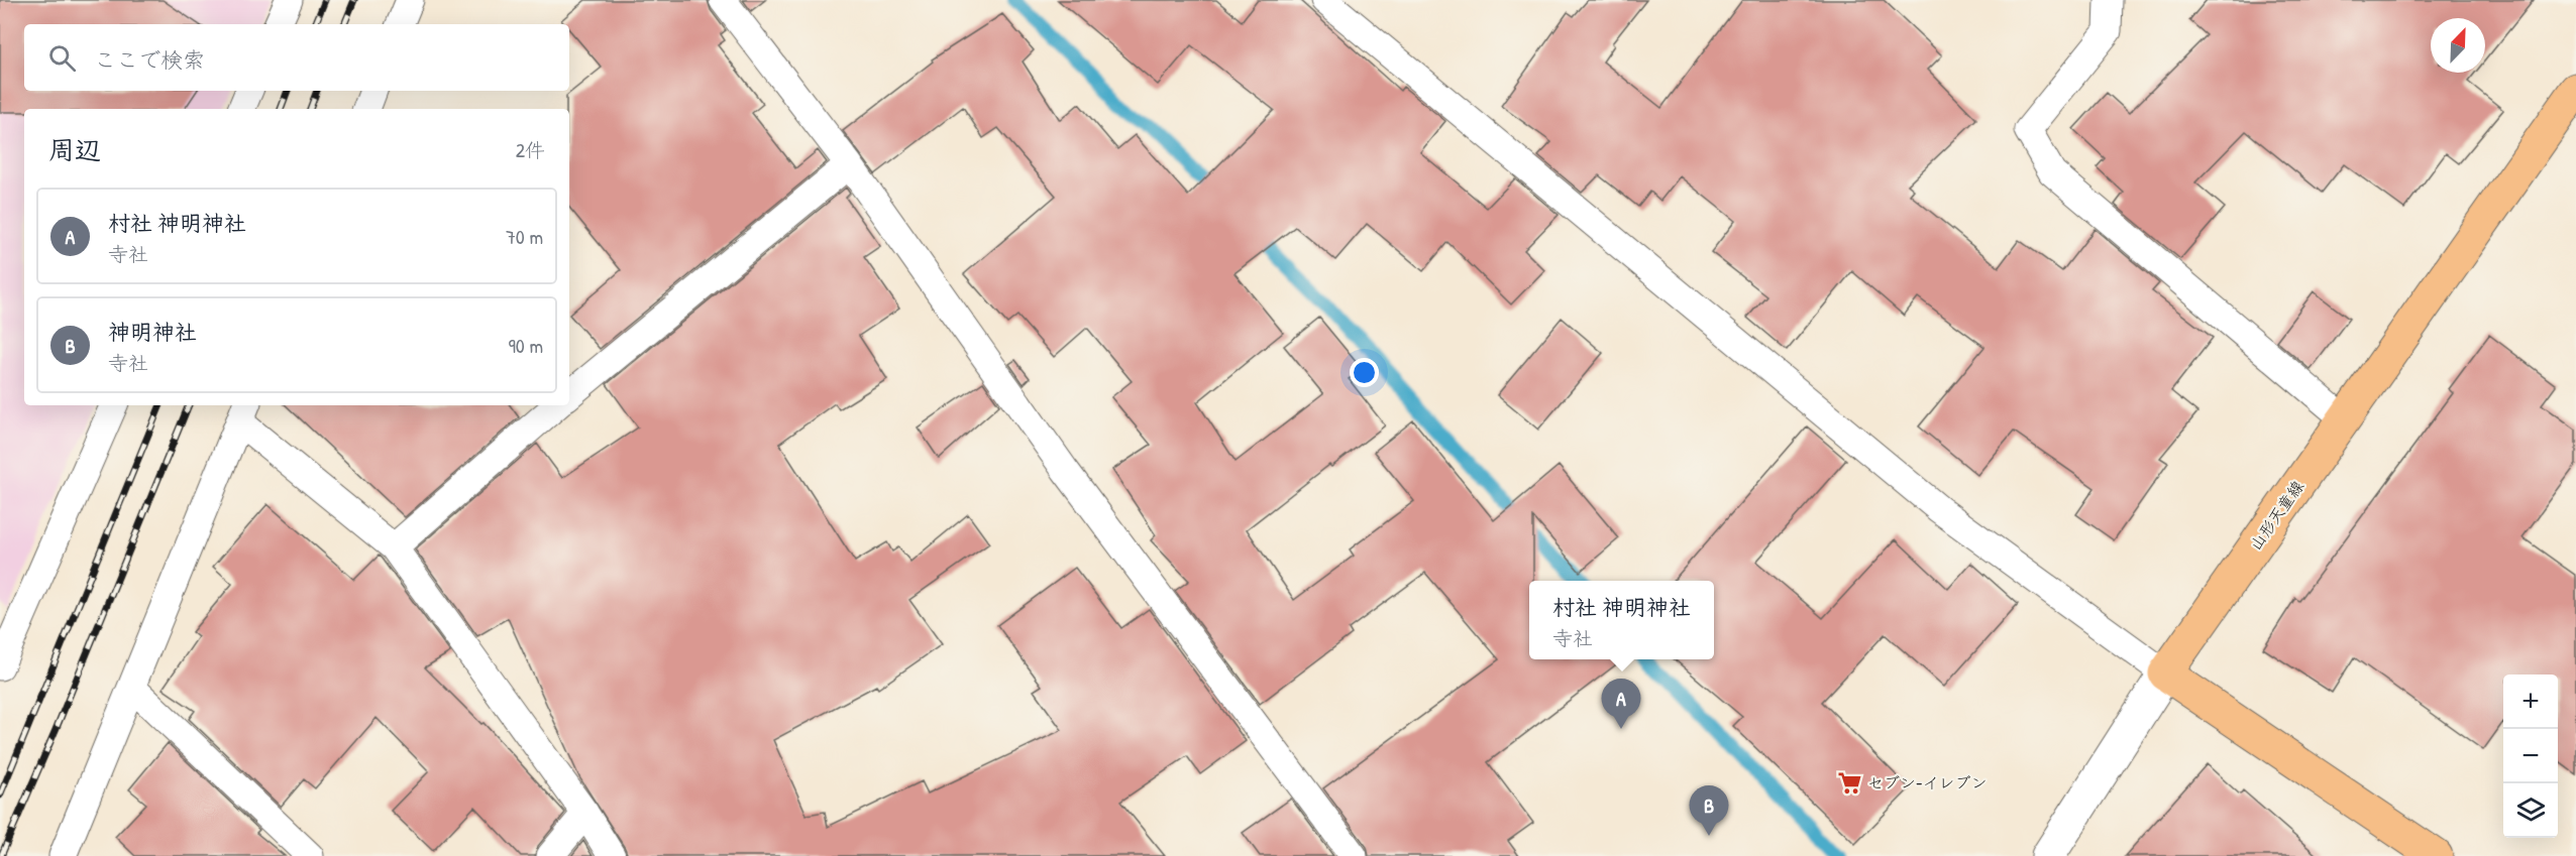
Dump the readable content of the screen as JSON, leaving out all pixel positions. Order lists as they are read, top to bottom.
{
  "streets": {
    "main road": ["山形天童線"]
  },
  "places": {
    "supermarket": ["セブン-イレブン"]
  },
  "north": "top right",
  "page": {
    "search": "ここで検索",
    "heading": ["周辺", "2件"],
    "list": [
      {
        "mark": "A",
        "name": "村社 神明神社",
        "note": "寺社",
        "value": "70 m"
      },
      {
        "mark": "B",
        "name": "神明神社",
        "note": "寺社",
        "value": "90 m"
      }
    ],
    "popup": ["村社 神明神社", "寺社"],
    "map_buttons": ["+", "−"],
    "pins": ["A", "B"]
  }
}
